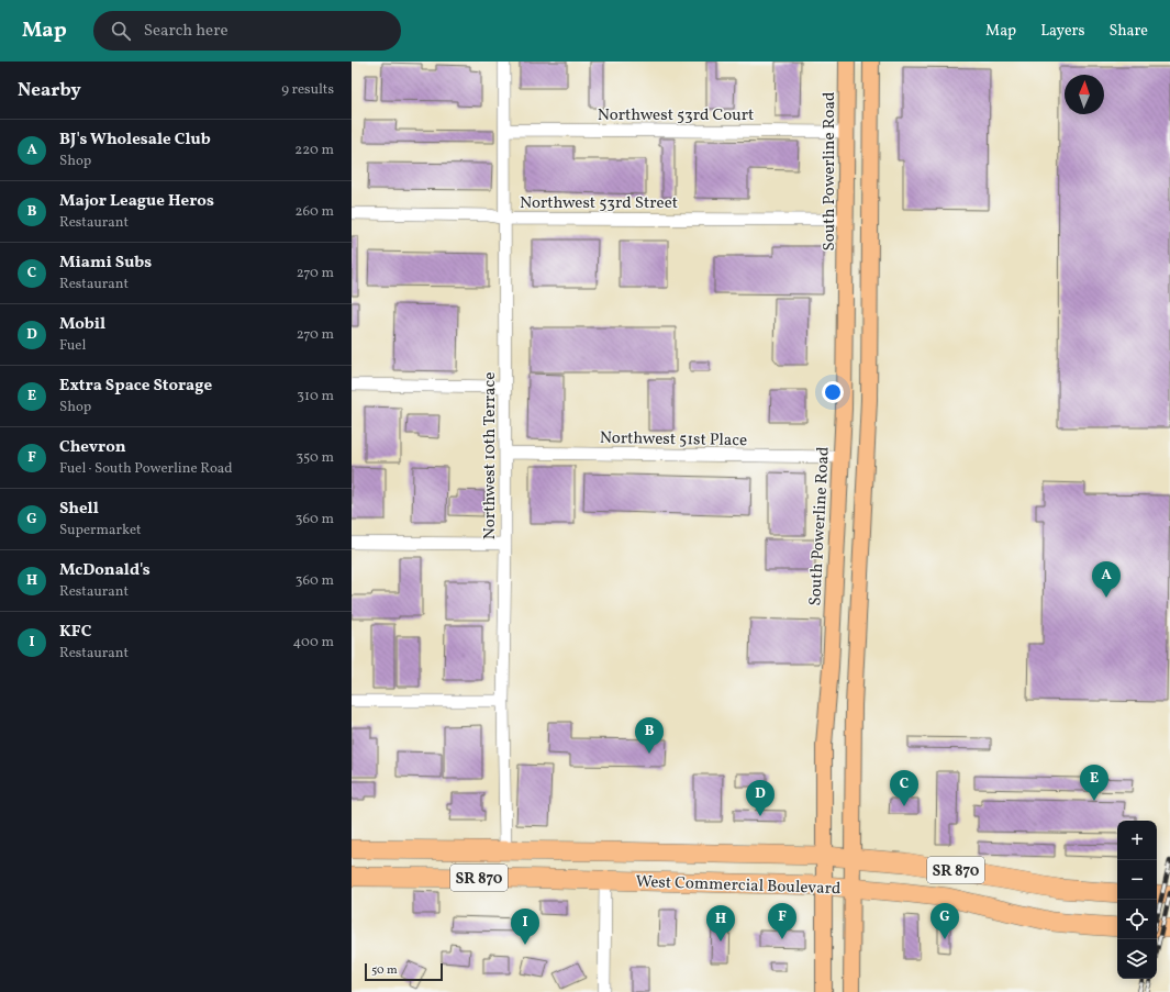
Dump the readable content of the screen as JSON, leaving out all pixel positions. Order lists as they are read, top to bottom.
{
  "streets": {
    "highway": ["SR 870", "West Commercial Boulevard"],
    "main road": ["South Powerline Road"],
    "street": [
      "Northwest 53rd Court",
      "Northwest 53rd Street",
      "Northwest 51st Place",
      "Northwest 10th Terrace"
    ]
  },
  "crossings": [
    ["Northwest 53rd Court", "South Powerline Road"],
    ["Northwest 53rd Court", "Northwest 10th Terrace"],
    ["South Powerline Road", "Northwest 53rd Street"],
    ["South Powerline Road", "Northwest 51st Place"],
    ["South Powerline Road", "West Commercial Boulevard"],
    ["Northwest 53rd Street", "Northwest 10th Terrace"],
    ["Northwest 51st Place", "Northwest 10th Terrace"],
    ["Northwest 10th Terrace", "West Commercial Boulevard"]
  ],
  "scale_bar": "50 m",
  "north": "top",
  "page": {
    "header": "Map",
    "search": "Search here",
    "nav": ["Map", "Layers", "Share"],
    "heading": ["Nearby", "9 results"],
    "list": [
      {
        "mark": "A",
        "name": "BJ's Wholesale Club",
        "note": "Shop",
        "value": "220 m"
      },
      {
        "mark": "B",
        "name": "Major League Heros",
        "note": "Restaurant",
        "value": "260 m"
      },
      {
        "mark": "C",
        "name": "Miami Subs",
        "note": "Restaurant",
        "value": "270 m"
      },
      {
        "mark": "D",
        "name": "Mobil",
        "note": "Fuel",
        "value": "270 m"
      },
      {
        "mark": "E",
        "name": "Extra Space Storage",
        "note": "Shop",
        "value": "310 m"
      },
      {
        "mark": "F",
        "name": "Chevron",
        "note": "Fuel · South Powerline Road",
        "value": "350 m"
      },
      {
        "mark": "G",
        "name": "Shell",
        "note": "Supermarket",
        "value": "360 m"
      },
      {
        "mark": "H",
        "name": "McDonald's",
        "note": "Restaurant",
        "value": "360 m"
      },
      {
        "mark": "I",
        "name": "KFC",
        "note": "Restaurant",
        "value": "400 m"
      }
    ],
    "pins": [
      "A",
      "B",
      "E",
      "C",
      "D",
      "F",
      "G",
      "H",
      "I"
    ],
    "map_buttons": ["+", "−"],
    "scale": "50 m"
  }
}
